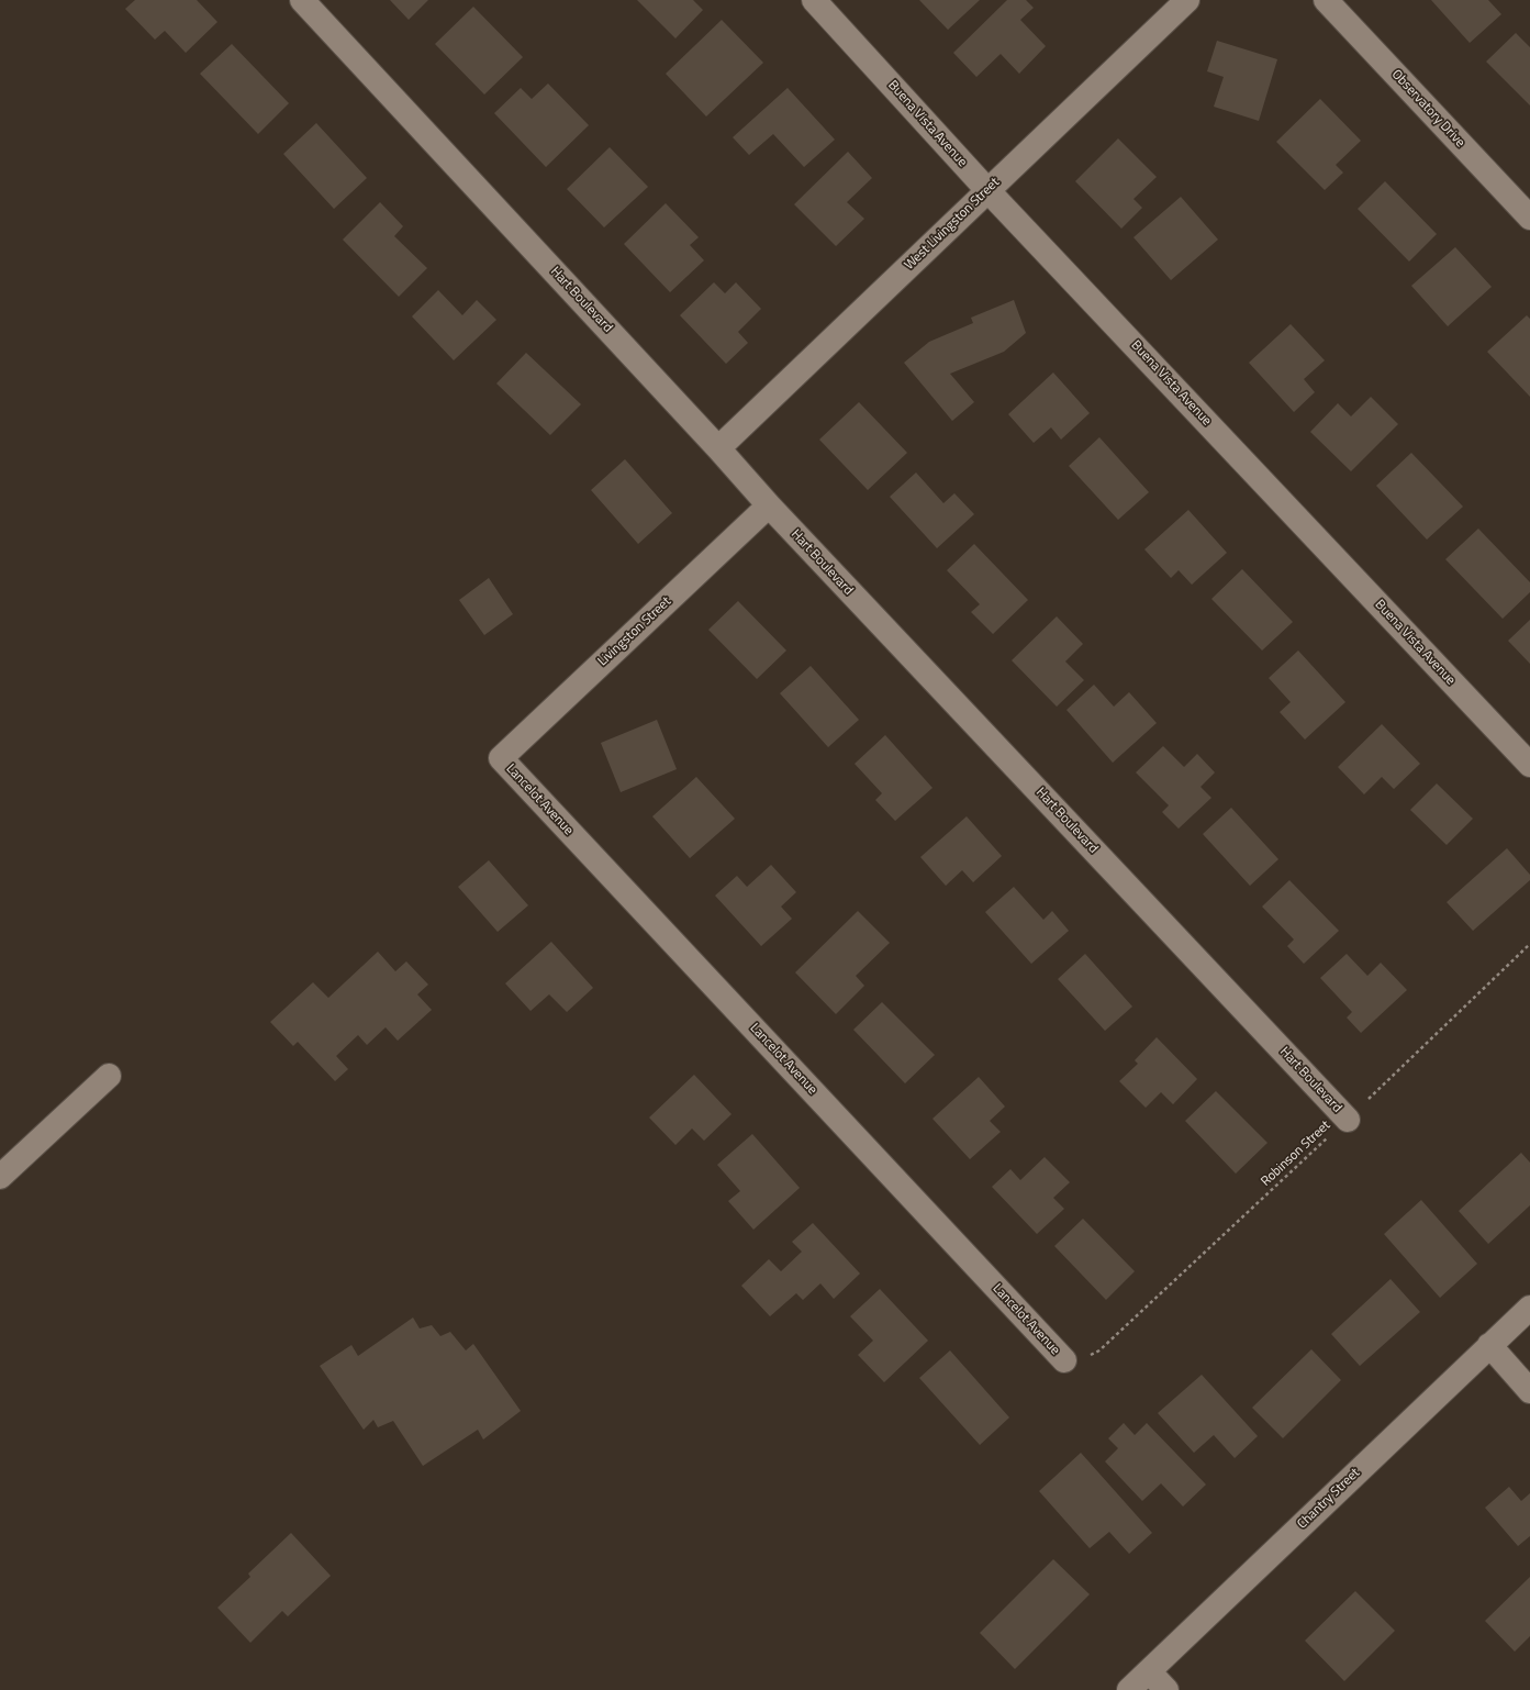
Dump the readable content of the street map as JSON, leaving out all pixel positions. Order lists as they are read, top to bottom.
{
  "streets": {
    "street": [
      "Observatory Drive",
      "Buena Vista Avenue",
      "West Livingston Street",
      "Hart Boulevard",
      "Livingston Street",
      "Lancelot Avenue",
      "Chantry Street"
    ],
    "path": ["Robinson Street"]
  },
  "crossings": [
    ["Buena Vista Avenue", "West Livingston Street"],
    ["West Livingston Street", "Hart Boulevard"],
    ["Hart Boulevard", "Livingston Street"],
    ["Hart Boulevard", "Robinson Street"],
    ["Livingston Street", "Lancelot Avenue"],
    ["Lancelot Avenue", "Robinson Street"]
  ]
}
